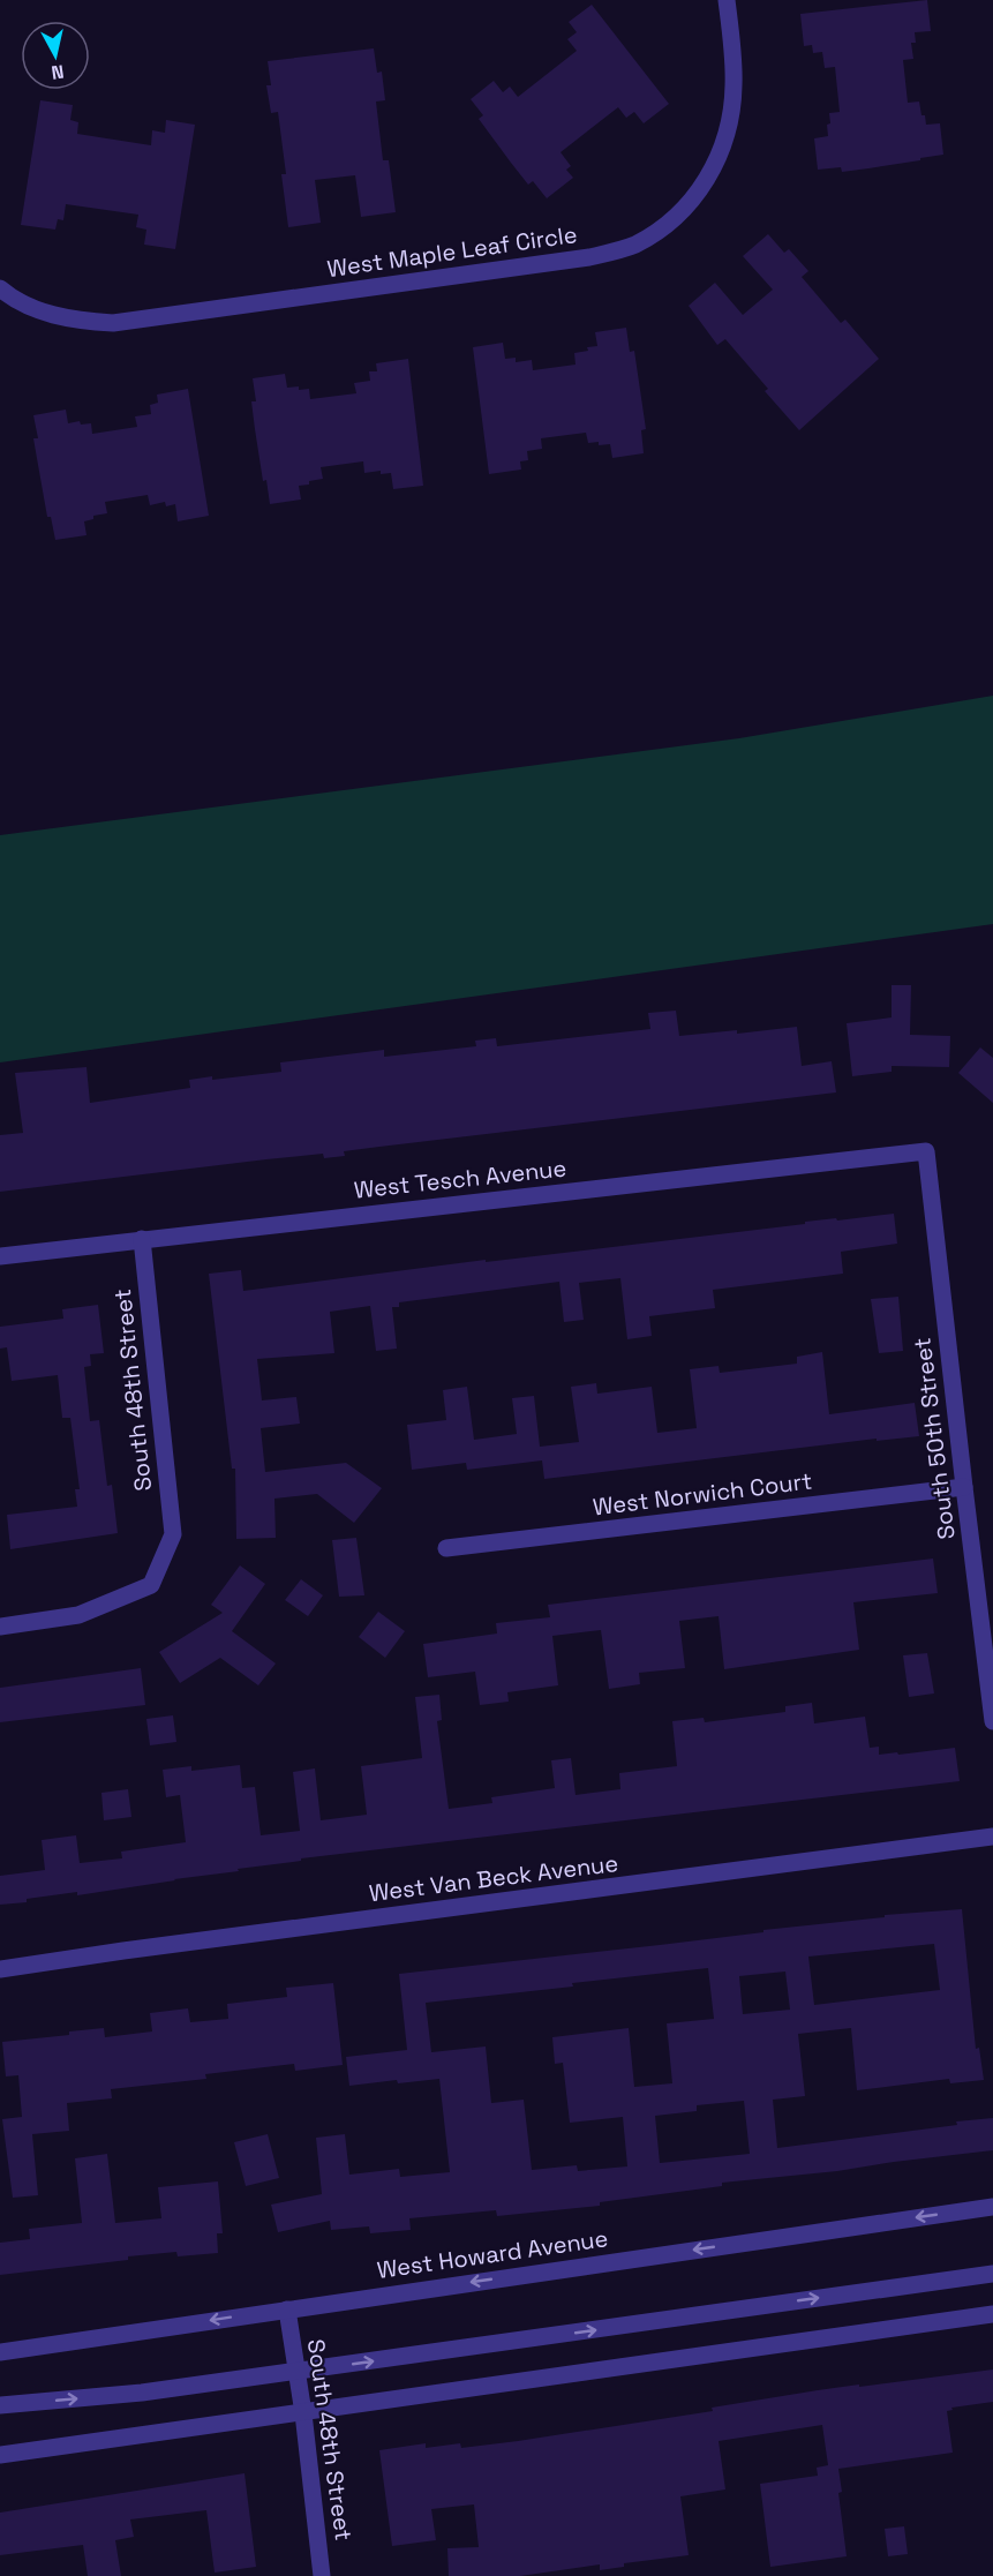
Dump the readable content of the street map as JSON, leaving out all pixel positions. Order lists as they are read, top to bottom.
{
  "streets": {
    "street": [
      "West Maple Leaf Circle",
      "West Tesch Avenue",
      "South 48th Street",
      "South 50th Street",
      "West Norwich Court",
      "West Van Beck Avenue",
      "West Howard Avenue"
    ]
  },
  "crossings": [
    ["West Tesch Avenue", "South 48th Street"],
    ["West Tesch Avenue", "South 50th Street"],
    ["South 48th Street", "West Howard Avenue"],
    ["South 50th Street", "West Norwich Court"]
  ],
  "north": "bottom"
}
